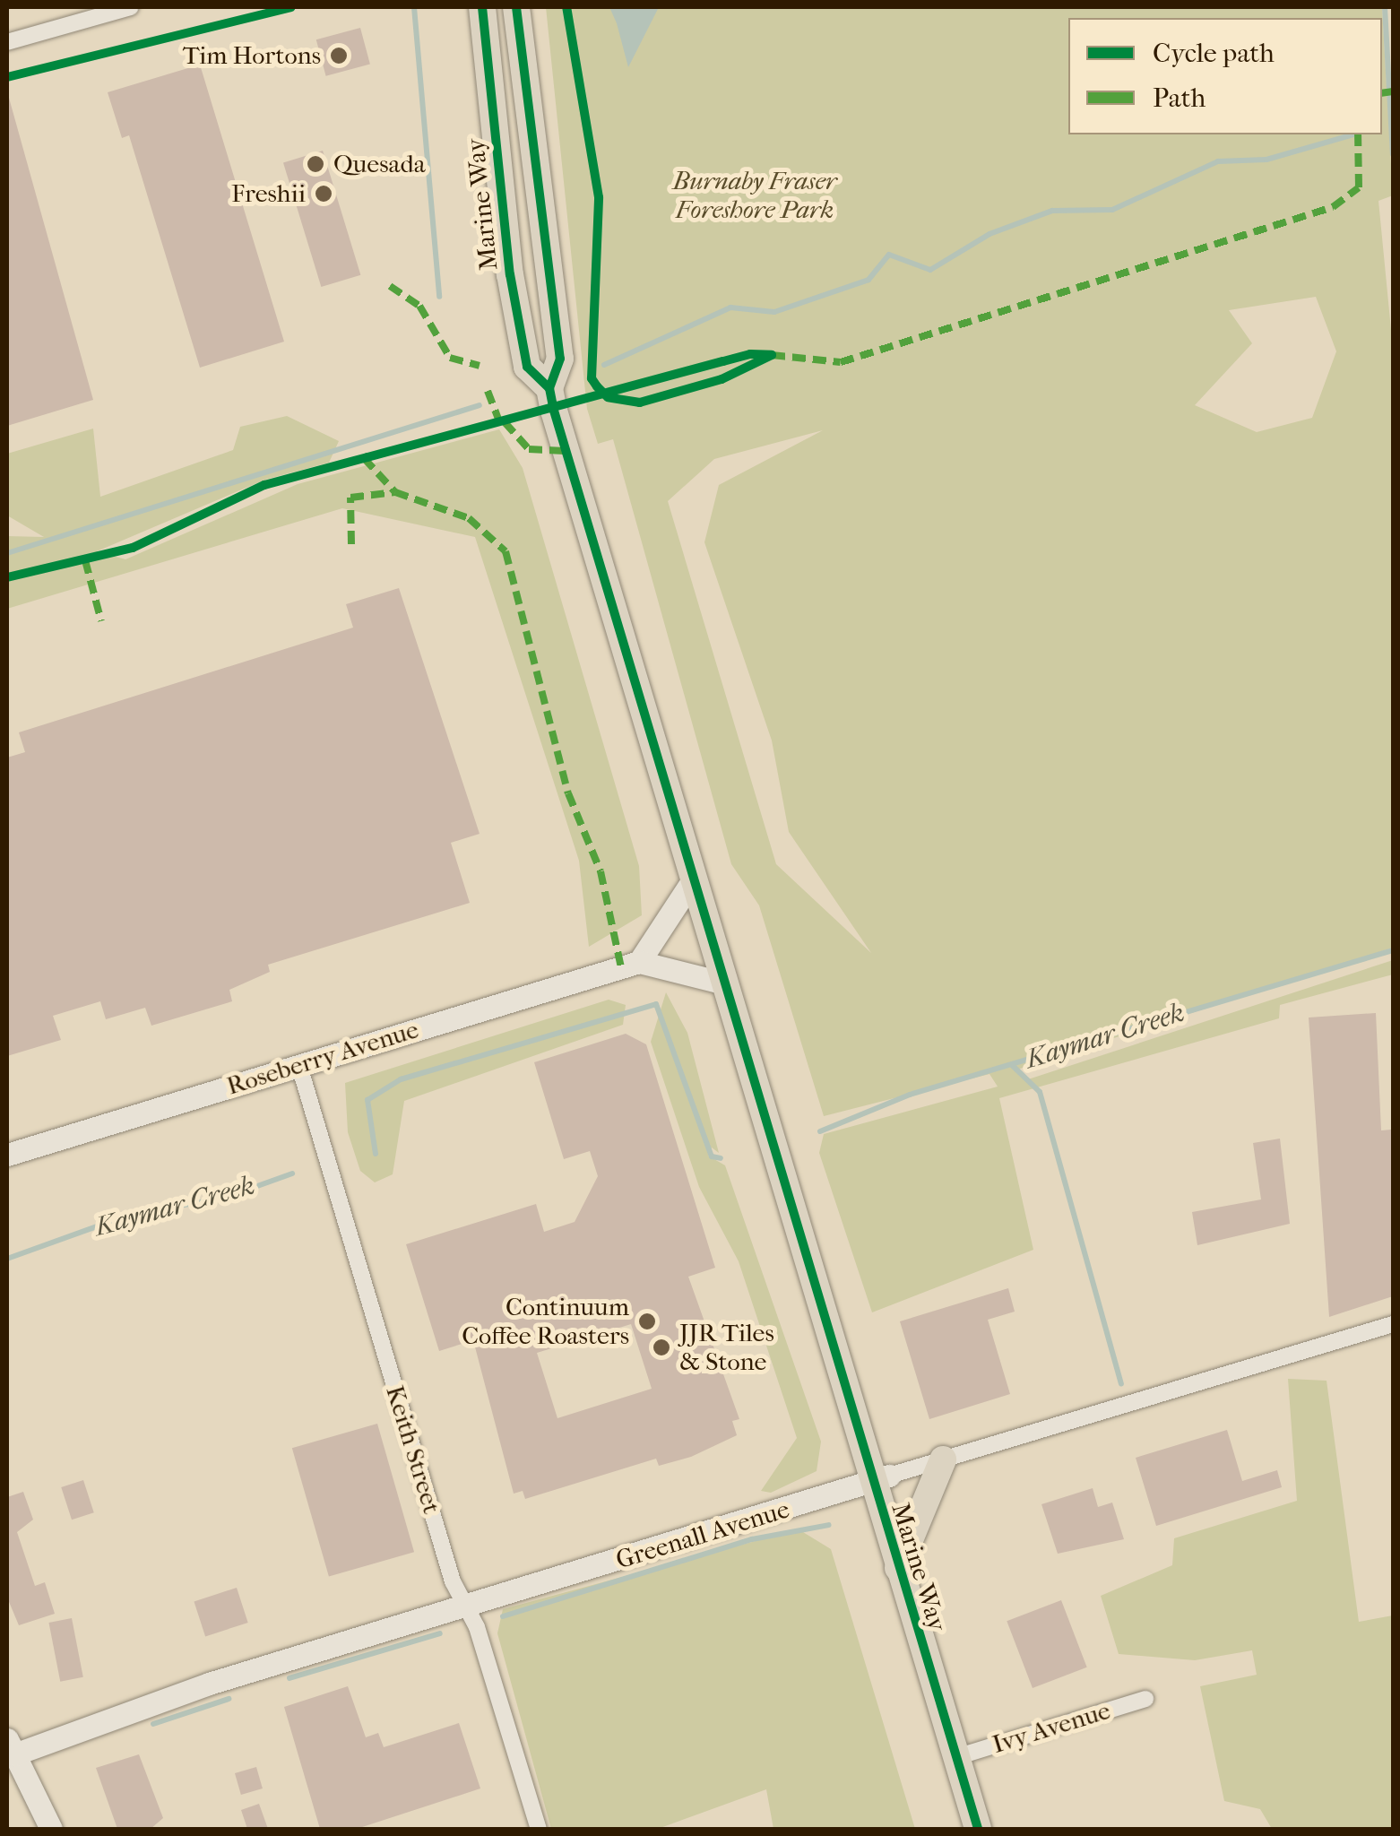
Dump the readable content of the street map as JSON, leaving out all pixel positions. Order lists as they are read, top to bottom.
{
  "streets": {
    "main road": ["Marine Way"],
    "street": [
      "Roseberry Avenue",
      "Keith Street",
      "Greenall Avenue",
      "Ivy Avenue"
    ]
  },
  "crossings": [
    ["Marine Way", "Greenall Avenue"],
    ["Marine Way", "Ivy Avenue"],
    ["Roseberry Avenue", "Keith Street"],
    ["Keith Street", "Greenall Avenue"]
  ],
  "water": ["Kaymar Creek"],
  "parks": ["Burnaby Fraser Foreshore Park"],
  "places": [
    "Tim Hortons",
    "Quesada",
    "Freshii",
    "Continuum Coffee Roasters",
    "JJR Tiles & Stone"
  ],
  "legend": ["Cycle path", "Path"]
}
